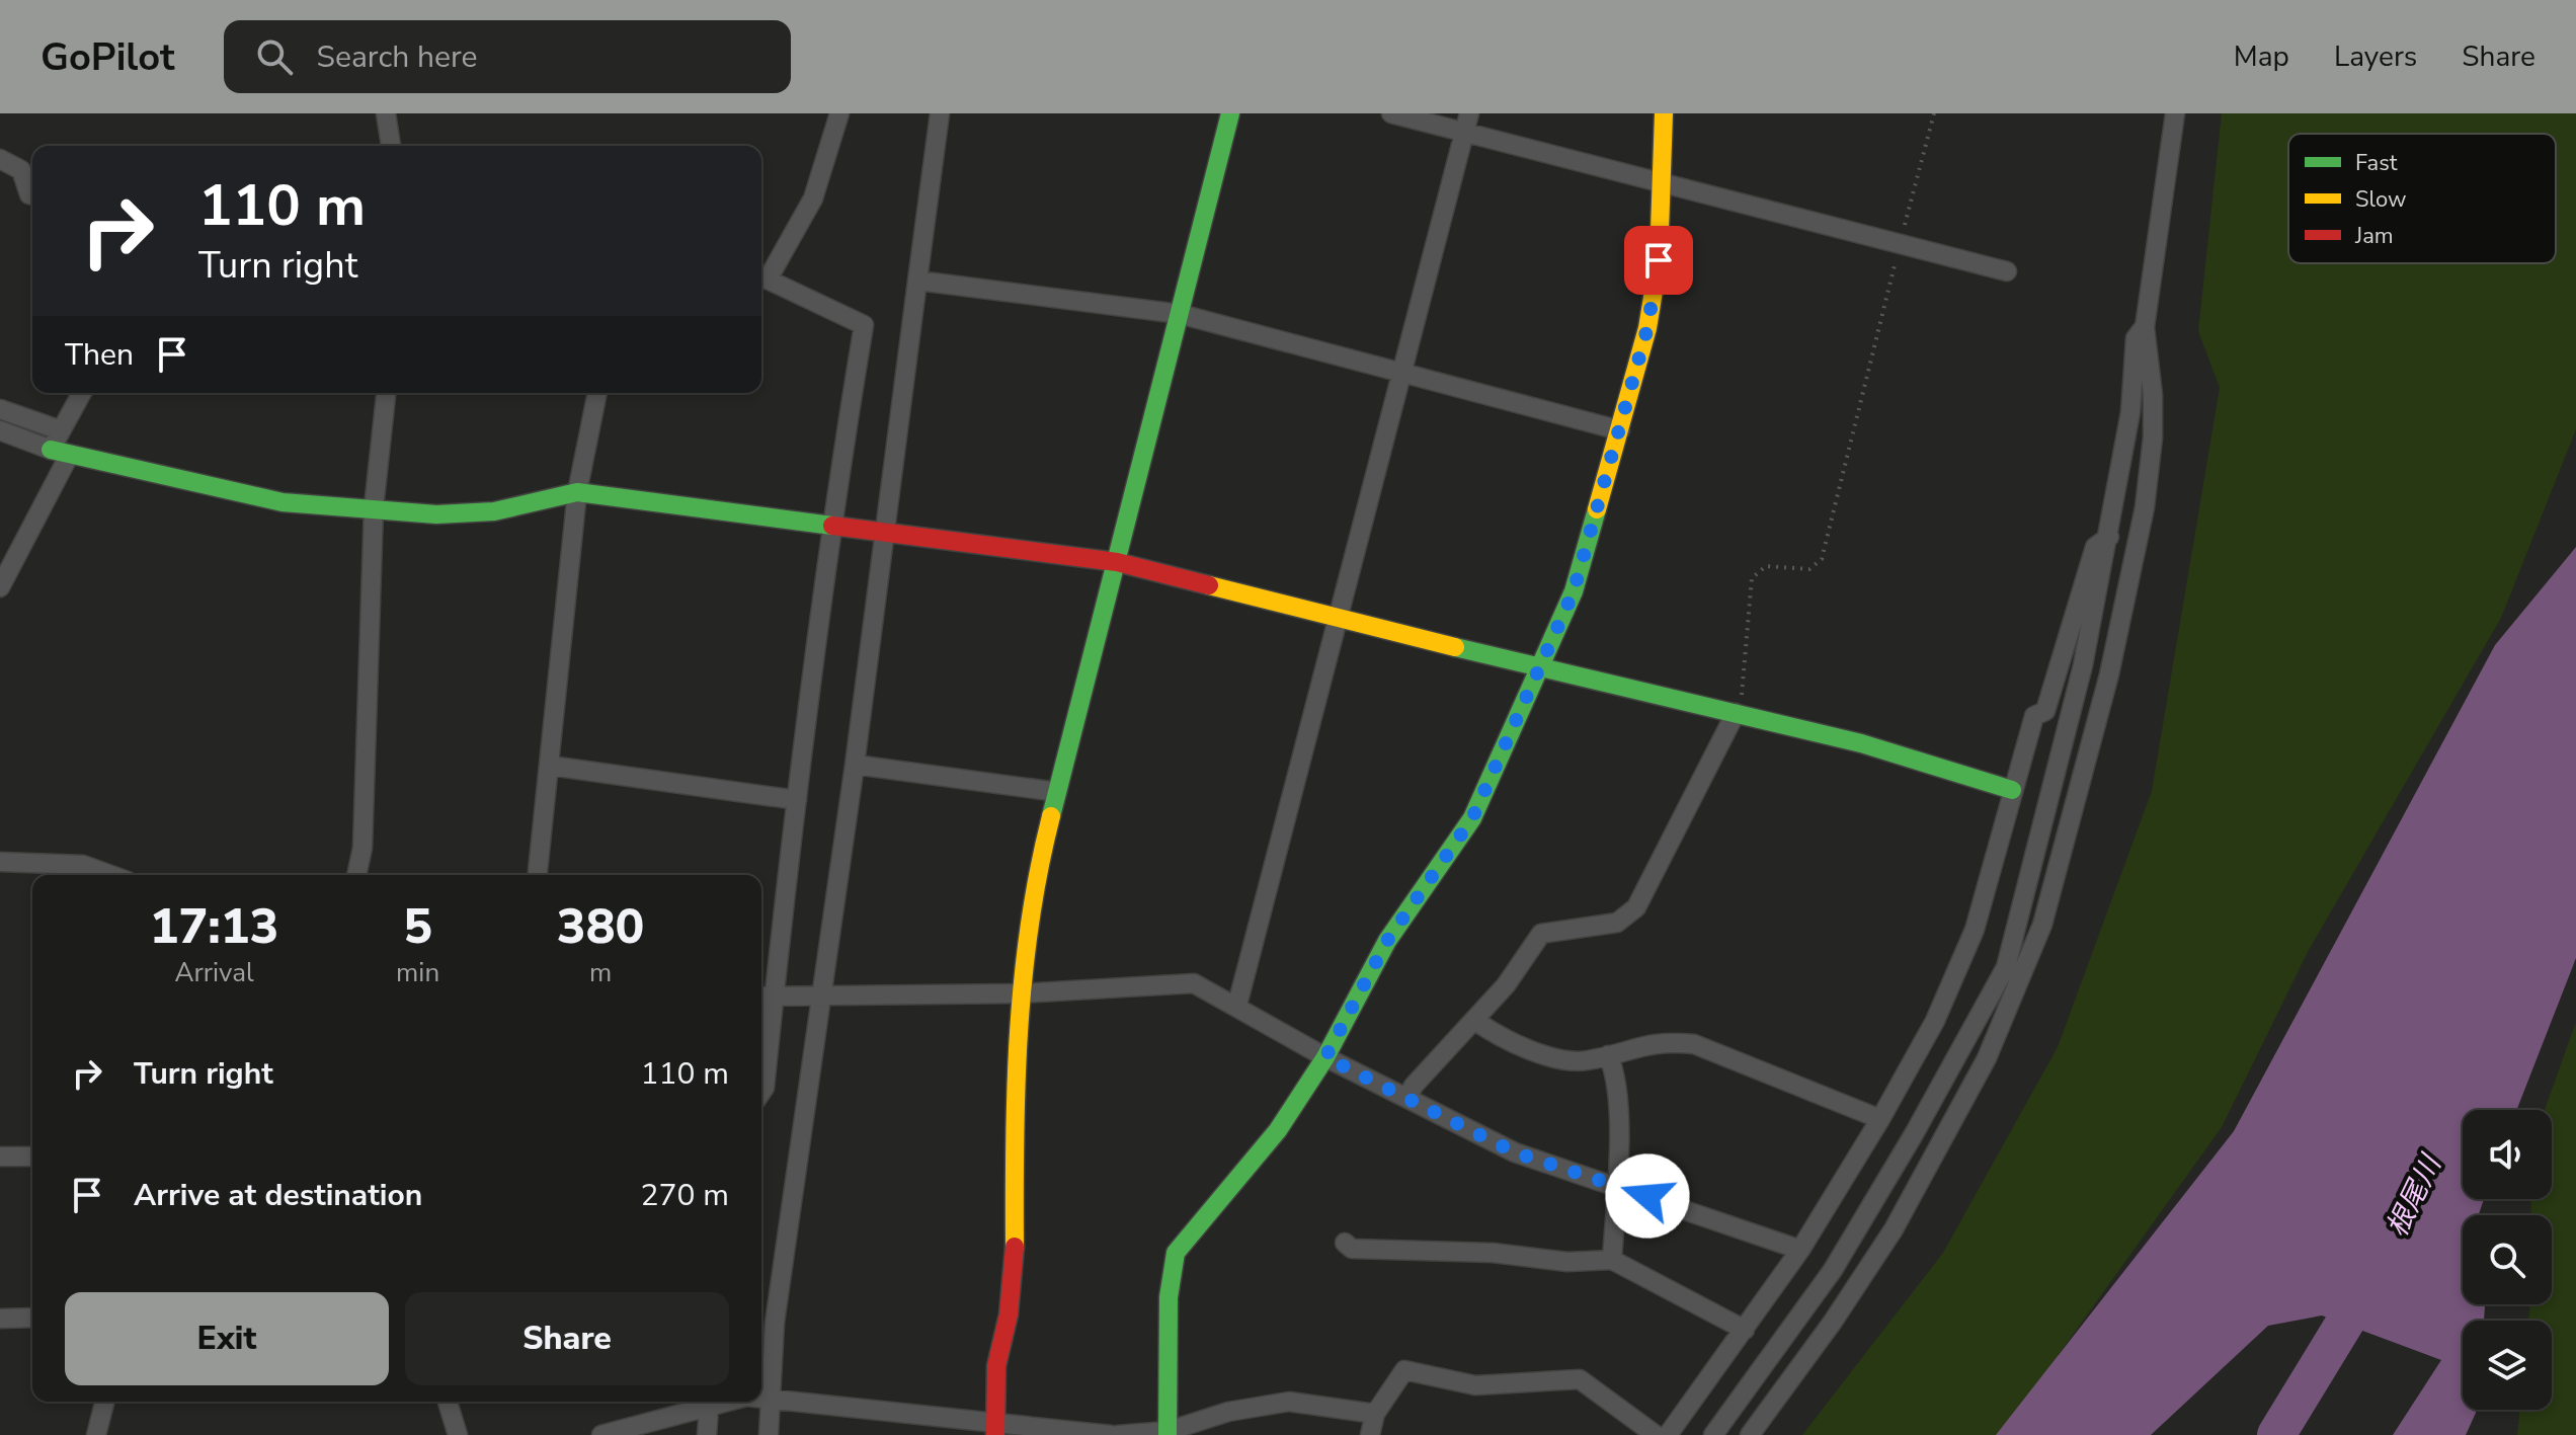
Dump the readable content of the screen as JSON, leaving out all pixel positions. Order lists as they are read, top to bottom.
{
  "water": ["根尾川"],
  "legend": ["Fast", "Slow", "Jam"],
  "page": {
    "header": "GoPilot",
    "search": "Search here",
    "nav": ["Map", "Layers", "Share"],
    "turn": ["110 m", "Turn right"],
    "then": "Then",
    "eta": [
      "17:13",
      "Arrival",
      "5",
      "min",
      "380",
      "m"
    ],
    "list": [
      {
        "name": "Turn right",
        "value": "110 m"
      },
      {
        "name": "Arrive at destination",
        "value": "270 m"
      }
    ],
    "buttons": ["Exit", "Share"]
  }
}
